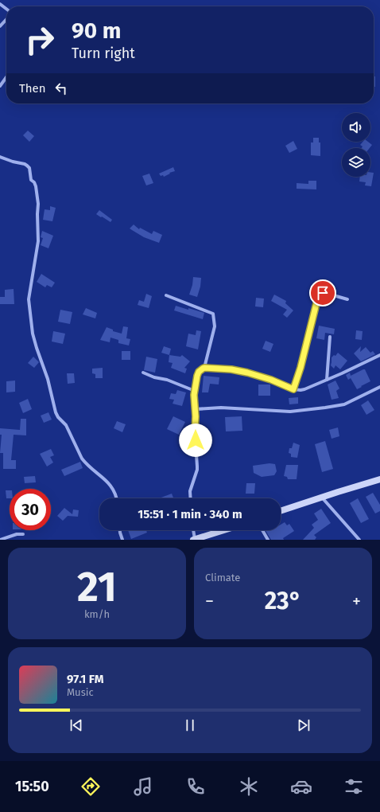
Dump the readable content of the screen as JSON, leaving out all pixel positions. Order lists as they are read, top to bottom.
{
  "page": {
    "turn": ["90 m", "Turn right"],
    "then": "Then",
    "limit": "30",
    "trip": "15:51 · 1 min · 340 m",
    "tile": [
      ["21", "km/h"],
      "Climate"
    ],
    "heat": ["−", "23°", "+"],
    "song": ["97.1 FM", "Music"],
    "tabs": "15:50"
  }
}
